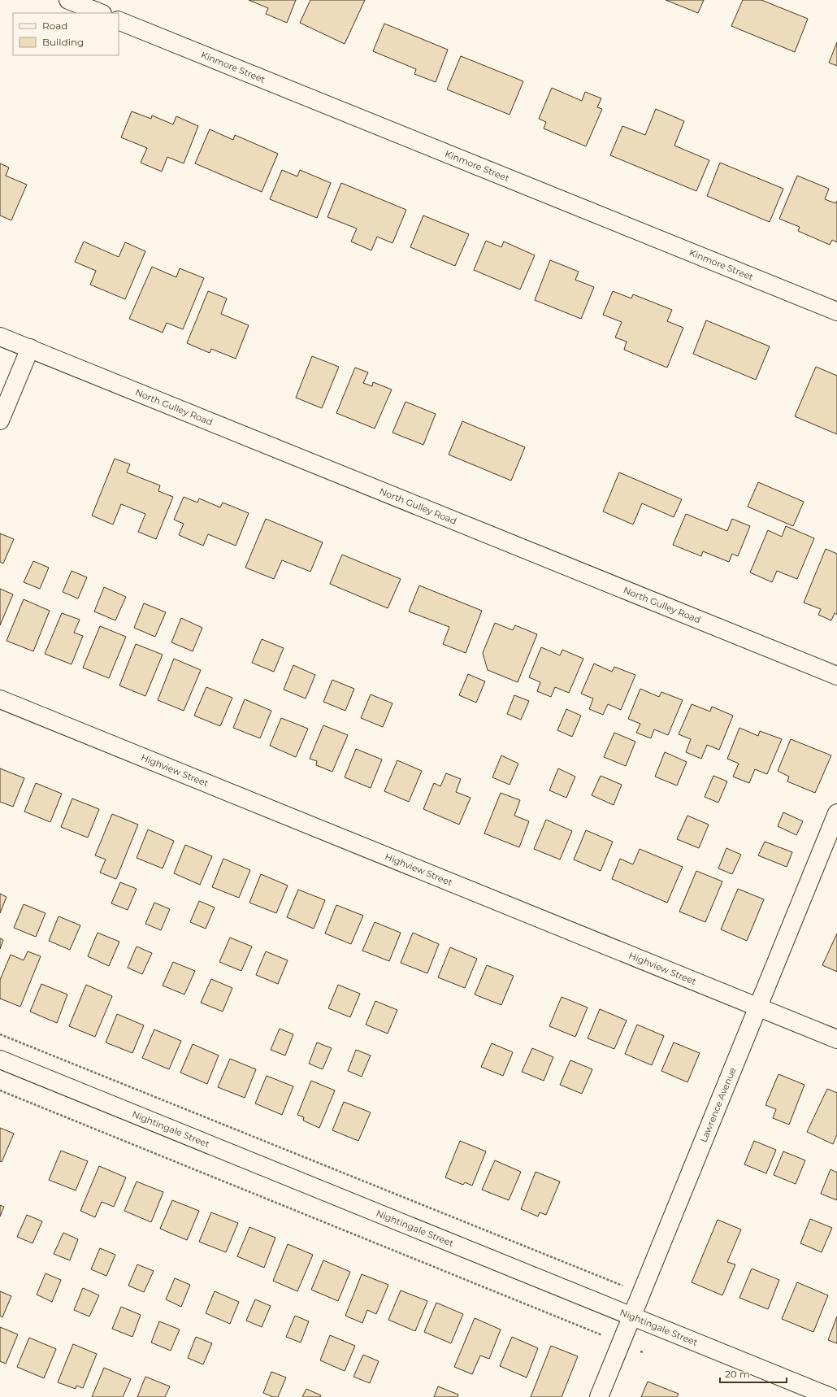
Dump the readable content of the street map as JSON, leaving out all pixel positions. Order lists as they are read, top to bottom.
{
  "streets": {
    "street": [
      "Kinmore Street",
      "North Gulley Road",
      "Highview Street",
      "Lawrence Avenue",
      "Nightingale Street"
    ]
  },
  "crossings": [
    ["Highview Street", "Lawrence Avenue"],
    ["Lawrence Avenue", "Nightingale Street"]
  ],
  "legend": ["Road", "Building"],
  "scale_bar": "20 m"
}
